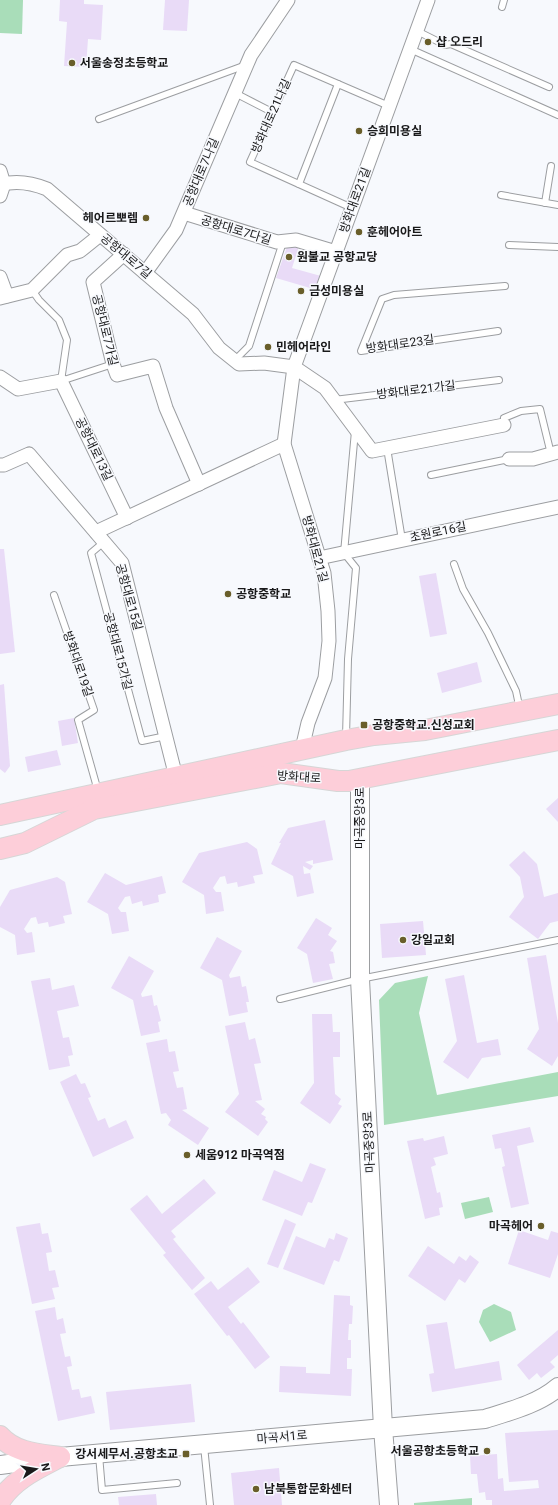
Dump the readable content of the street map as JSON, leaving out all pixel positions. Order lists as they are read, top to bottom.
{
  "streets": {
    "main road": ["방화대로"],
    "street": [
      "공항대로7나길",
      "방화대로21길",
      "공항대로7다길",
      "공항대로7길",
      "공항대로7가길",
      "공항대로13길",
      "초원로16길",
      "공항대로15길",
      "마곡중앙3로",
      "마곡서1로"
    ],
    "lane": [
      "방화대로21나길",
      "방화대로23길",
      "방화대로21가길",
      "공항대로15가길",
      "방화대로19길"
    ]
  },
  "crossings": [
    ["방화대로21나길", "방화대로21길"],
    ["공항대로7나길", "공항대로7다길"],
    ["공항대로7나길", "공항대로7길"],
    ["방화대로21길", "공항대로7다길"],
    ["방화대로21길", "공항대로7길"],
    ["방화대로21길", "초원로16길"],
    ["방화대로21길", "방화대로"],
    ["공항대로7길", "공항대로7가길"],
    ["공항대로15길", "공항대로15가길"],
    ["공항대로15길", "방화대로"],
    ["방화대로19길", "방화대로"],
    ["방화대로", "마곡중앙3로"],
    ["마곡중앙3로", "마곡서1로"]
  ],
  "places": {
    "other": [
      "샵 오드리",
      "서울송정초등학교",
      "승희미용실",
      "헤어르뽀렘",
      "훈헤어아트",
      "원불교 공항교당",
      "금성미용실",
      "민헤어라인",
      "공항중학교",
      "강일교회",
      "세움912 마곡역점",
      "마곡헤어",
      "서울공항초등학교",
      "남북통합문화센터"
    ],
    "transit": ["공항중학교.신성교회", "강서세무서.공항초교"]
  },
  "north": "right"
}
